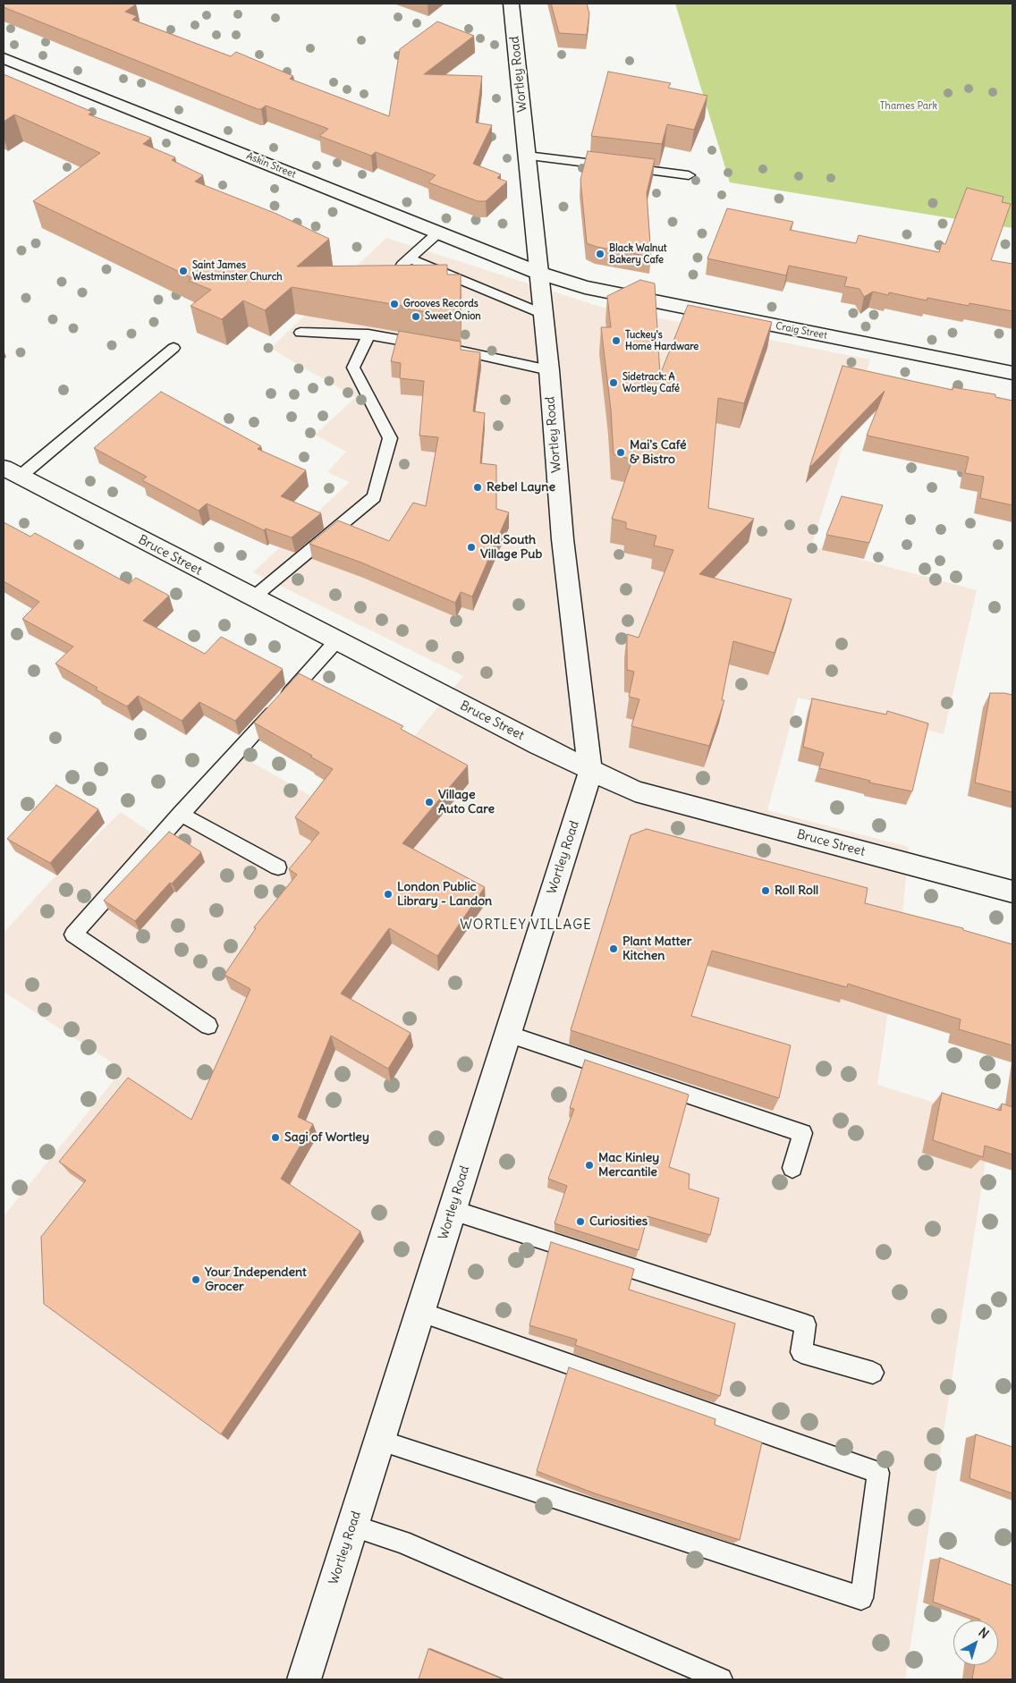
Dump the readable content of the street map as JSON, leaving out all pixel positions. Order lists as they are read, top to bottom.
{
  "streets": {
    "street": [
      "Wortley Road",
      "Askin Street",
      "Craig Street",
      "Bruce Street"
    ]
  },
  "crossings": [
    ["Wortley Road", "Askin Street"],
    ["Wortley Road", "Craig Street"],
    ["Wortley Road", "Bruce Street"],
    ["Askin Street", "Craig Street"]
  ],
  "districts": ["WORTLEY VILLAGE"],
  "parks": ["Thames Park"],
  "places": [
    "Black Walnut Bakery Cafe",
    "Saint James Westminster Church",
    "Grooves Records",
    "Sweet Onion",
    "Tuckey's Home Hardware",
    "Sidetrack: A Wortley Café",
    "Mai's Café & Bistro",
    "Rebel Layne",
    "Old South Village Pub",
    "Village Auto Care",
    "Roll Roll",
    "London Public Library - Landon",
    "Plant Matter Kitchen",
    "Sagi of Wortley",
    "Mac Kinley Mercantile",
    "Curiosities",
    "Your Independent Grocer"
  ],
  "north": "top right"
}
